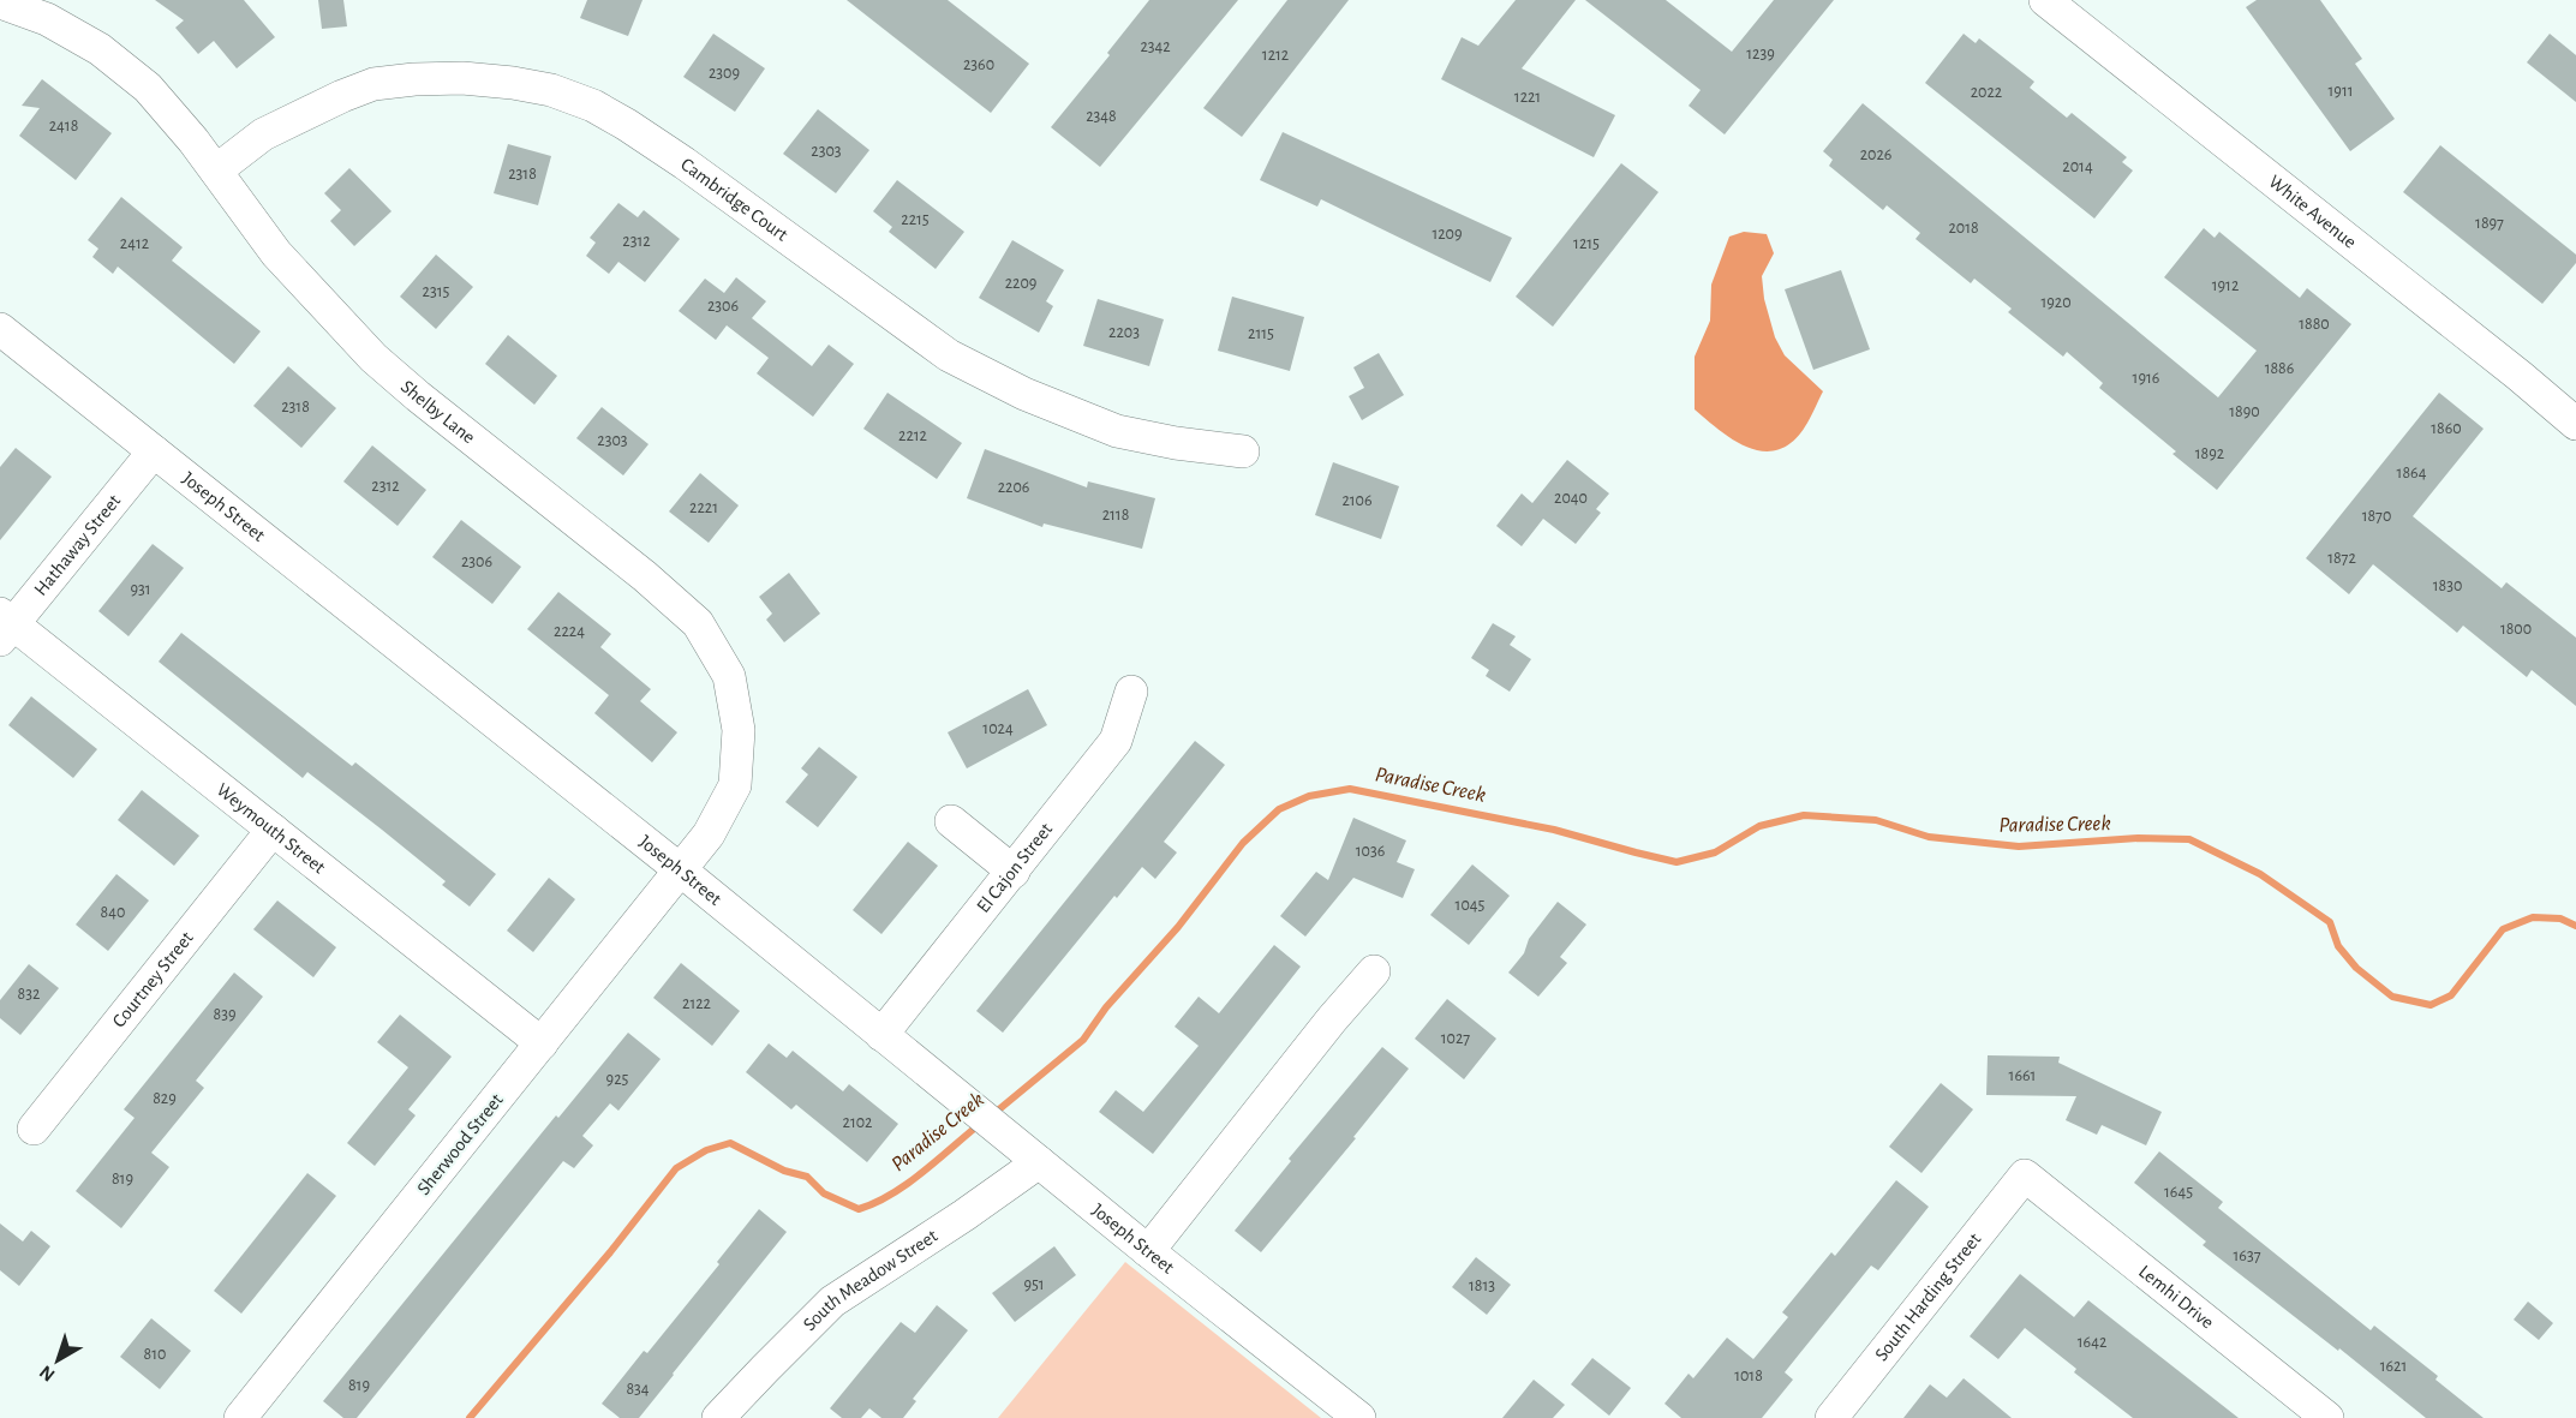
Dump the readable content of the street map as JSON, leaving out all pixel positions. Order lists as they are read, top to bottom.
{
  "streets": {
    "street": [
      "Cambridge Court",
      "White Avenue",
      "Shelby Lane",
      "Joseph Street",
      "Hathaway Street",
      "Weymouth Street",
      "El Cajon Street",
      "Courtney Street",
      "Sherwood Street",
      "South Meadow Street",
      "South Harding Street",
      "Lemhi Drive"
    ]
  },
  "crossings": [
    ["Cambridge Court", "Shelby Lane"],
    ["Shelby Lane", "Joseph Street"],
    ["Shelby Lane", "Sherwood Street"],
    ["Joseph Street", "Hathaway Street"],
    ["Joseph Street", "El Cajon Street"],
    ["Joseph Street", "Sherwood Street"],
    ["Joseph Street", "South Meadow Street"],
    ["Hathaway Street", "Weymouth Street"],
    ["Weymouth Street", "Courtney Street"],
    ["Weymouth Street", "Sherwood Street"],
    ["South Harding Street", "Lemhi Drive"]
  ],
  "water": ["Paradise Creek"],
  "house_numbers": [
    "2342",
    "1239",
    "1212",
    "2360",
    "2309",
    "1911",
    "2022",
    "1221",
    "2348",
    "2418",
    "2303",
    "2026",
    "2014",
    "2318",
    "2215",
    "1897",
    "2018",
    "1209",
    "2312",
    "2412",
    "1215",
    "2209",
    "1912",
    "2315",
    "1920",
    "2306",
    "1880",
    "2203",
    "2115",
    "1886",
    "1916",
    "2318",
    "1890",
    "1860",
    "2212",
    "2303",
    "1892",
    "1864",
    "2312",
    "2206",
    "2040",
    "2106",
    "2221",
    "2118",
    "1870",
    "1872",
    "2306",
    "1830",
    "931",
    "1800",
    "2224",
    "1024",
    "1036",
    "1045",
    "840",
    "832",
    "2122",
    "839",
    "1027",
    "1661",
    "925",
    "829",
    "2102",
    "819",
    "1645",
    "1637",
    "951",
    "1813",
    "1642",
    "810",
    "1621",
    "1018",
    "819",
    "834"
  ],
  "north": "bottom left"
}
